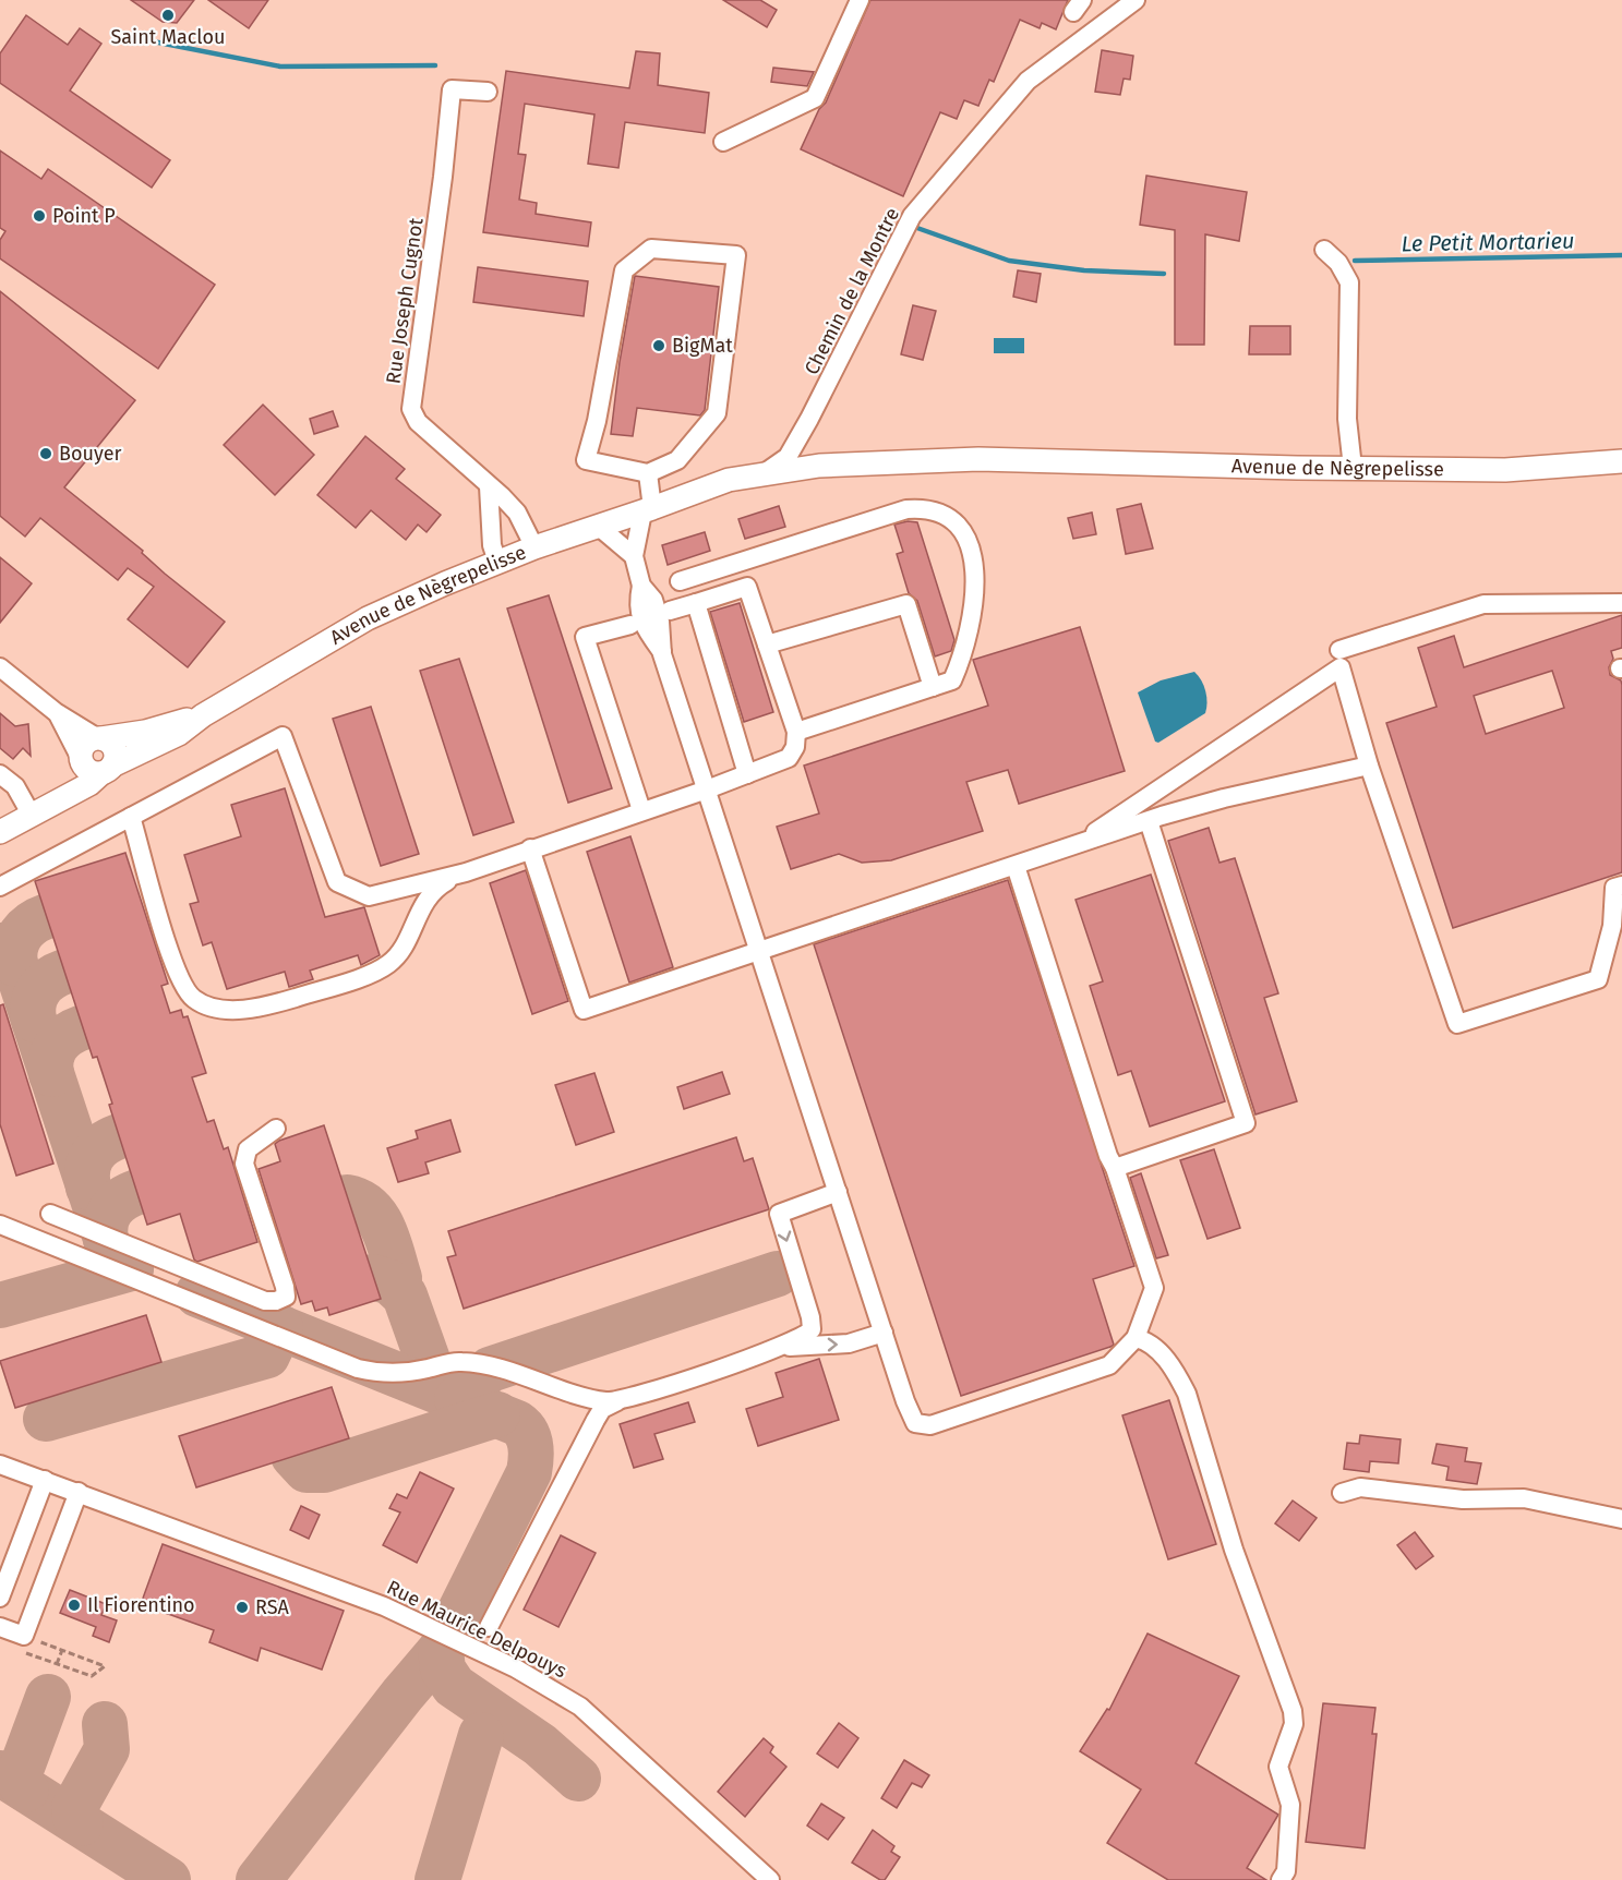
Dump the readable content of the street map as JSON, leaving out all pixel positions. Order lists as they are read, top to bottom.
{
  "streets": {
    "main road": ["Avenue de Nègrepelisse"],
    "street": ["Chemin de la Montre", "Rue Joseph Cugnot", "Rue Maurice Delpouys"]
  },
  "crossings": [
    ["Chemin de la Montre", "Avenue de Nègrepelisse"],
    ["Rue Joseph Cugnot", "Avenue de Nègrepelisse"]
  ],
  "water": ["Le Petit Mortarieu"],
  "places": [
    "Saint Maclou",
    "Point P",
    "BigMat",
    "Bouyer",
    "Il Fiorentino",
    "RSA"
  ]
}
